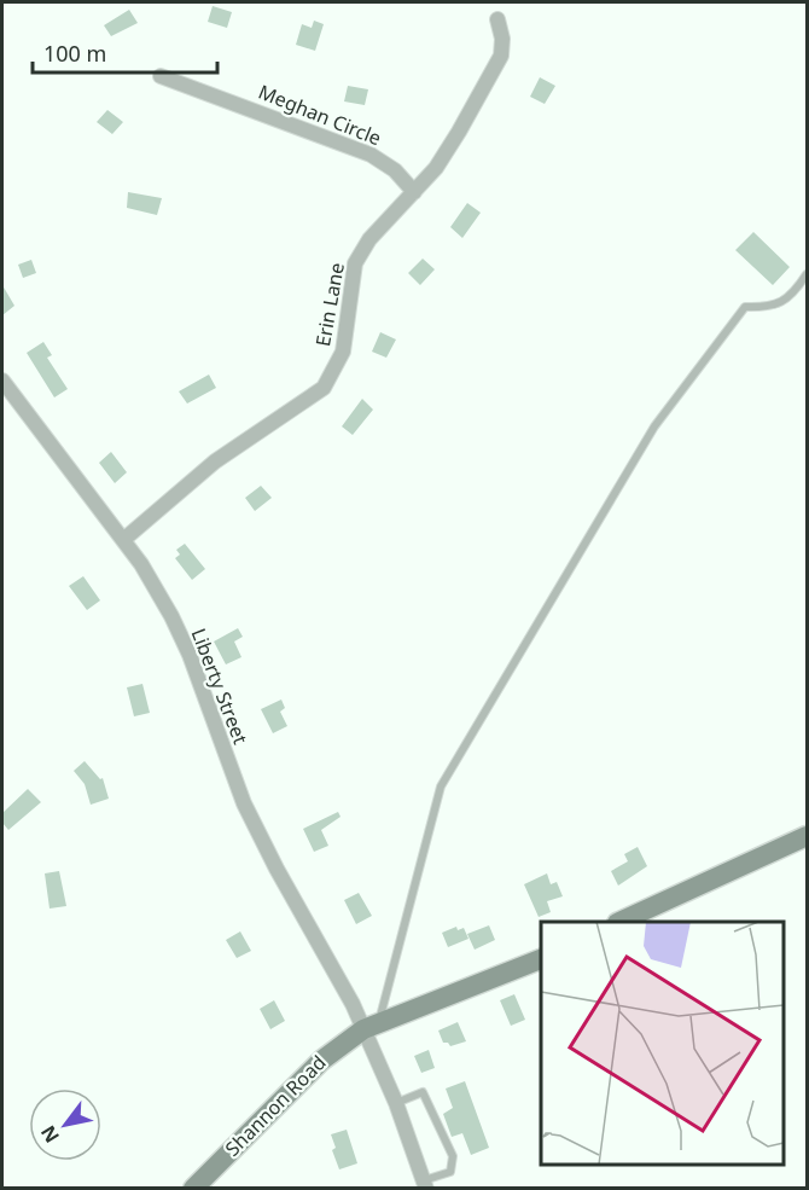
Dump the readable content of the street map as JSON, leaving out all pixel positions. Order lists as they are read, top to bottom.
{
  "streets": {
    "street": [
      "Meghan Circle",
      "Erin Lane",
      "Liberty Street",
      "Shannon Road"
    ]
  },
  "crossings": [
    ["Meghan Circle", "Erin Lane"],
    ["Erin Lane", "Liberty Street"],
    ["Liberty Street", "Shannon Road"]
  ],
  "scale_bar": "100 m",
  "north": "bottom left"
}
